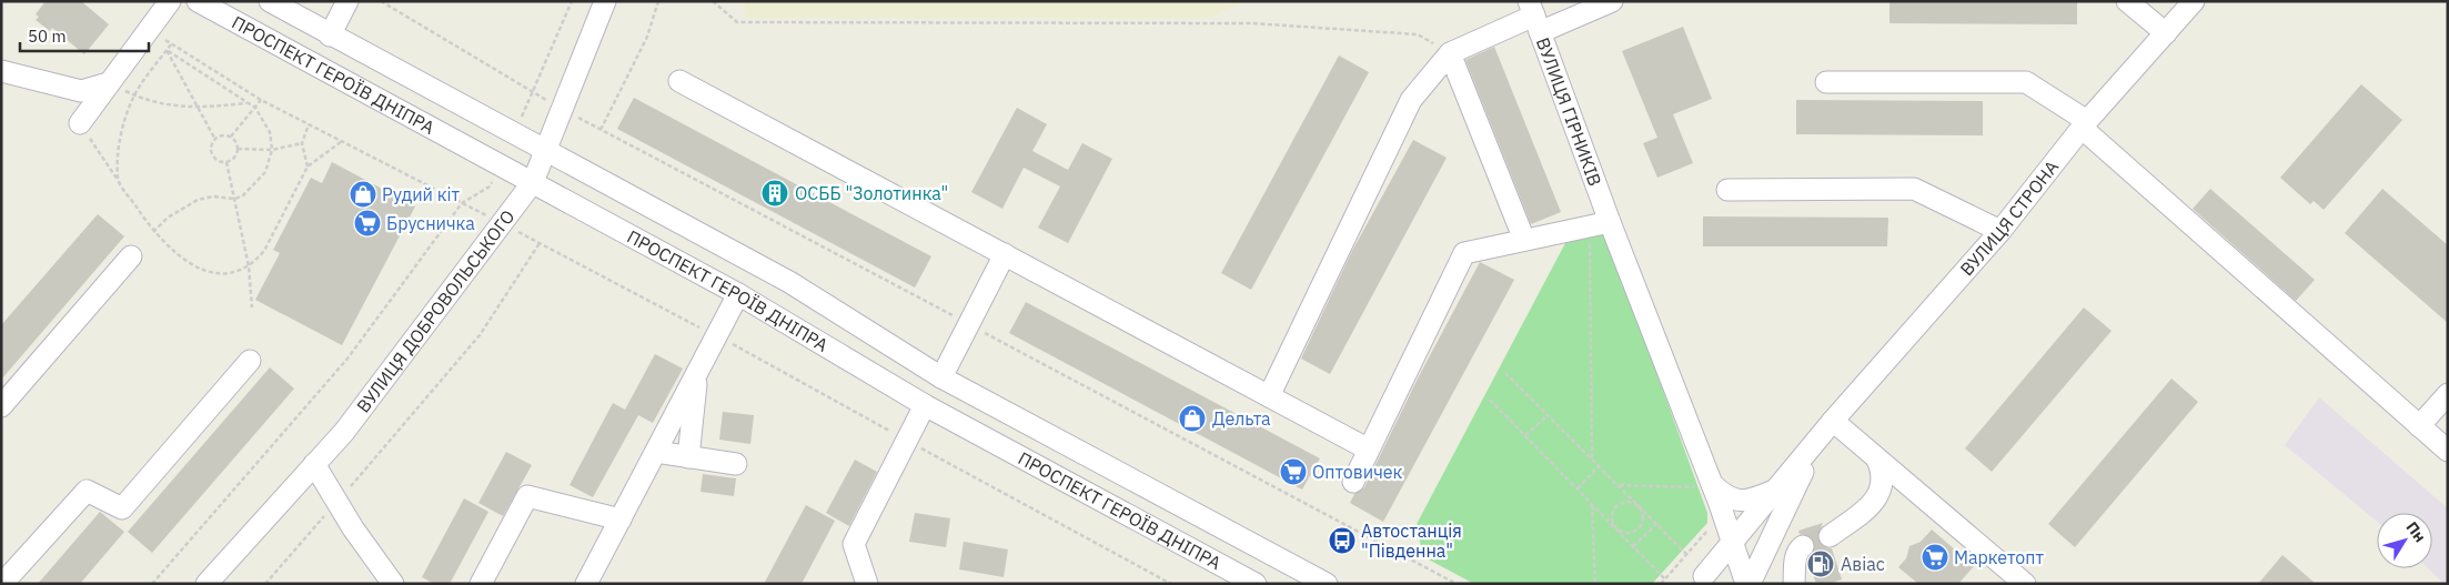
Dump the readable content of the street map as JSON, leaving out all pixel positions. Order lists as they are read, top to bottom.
{
  "streets": {
    "street": [
      "ПРОСПЕКТ ГЕРОЇВ ДНІПРА",
      "ВУЛИЦЯ ГІРНИКІВ",
      "ВУЛИЦЯ СТРОНА",
      "ВУЛИЦЯ ДОБРОВОЛЬСЬКОГО"
    ]
  },
  "crossings": [
    ["ПРОСПЕКТ ГЕРОЇВ ДНІПРА", "ВУЛИЦЯ ДОБРОВОЛЬСЬКОГО"]
  ],
  "places": {
    "building": ["ОСББ \"Золотинка\""],
    "shop": ["Рудий кіт", "Дельта"],
    "supermarket": ["Брусничка", "Оптовичек", "Маркетопт"],
    "bus stop": ["Автостанція \"Південна\""],
    "fuel station": ["Авіас"]
  },
  "scale_bar": "50 m",
  "north": "top right"
}
